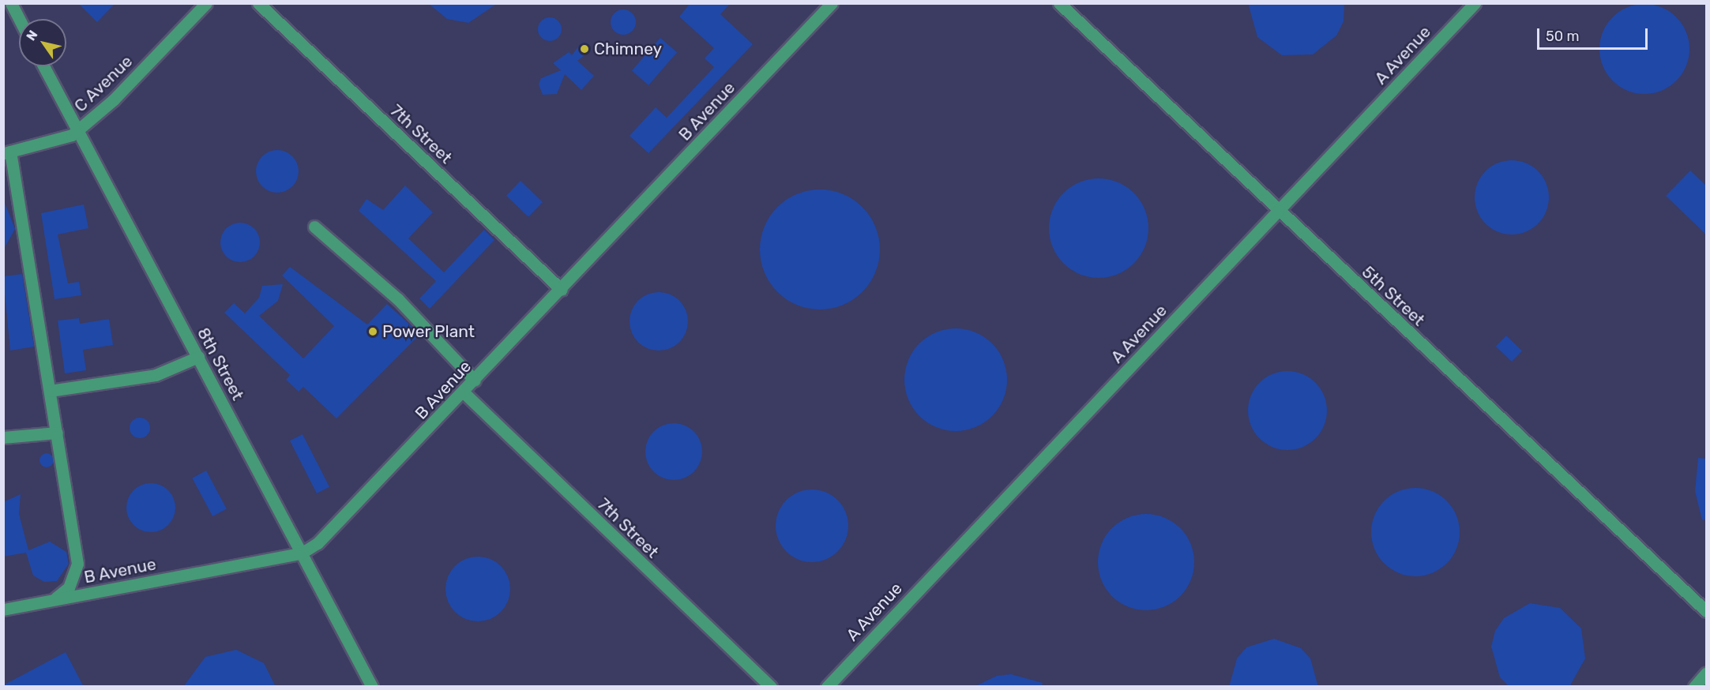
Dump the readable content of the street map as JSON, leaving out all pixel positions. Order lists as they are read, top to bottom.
{
  "streets": {
    "lane": [
      "A Avenue",
      "C Avenue",
      "B Avenue",
      "7th Street",
      "5th Street",
      "8th Street"
    ]
  },
  "crossings": [
    ["A Avenue", "5th Street"],
    ["C Avenue", "8th Street"],
    ["B Avenue", "7th Street"],
    ["B Avenue", "8th Street"]
  ],
  "places": ["Chimney", "Power Plant"],
  "scale_bar": "50 m",
  "north": "top left"
}
